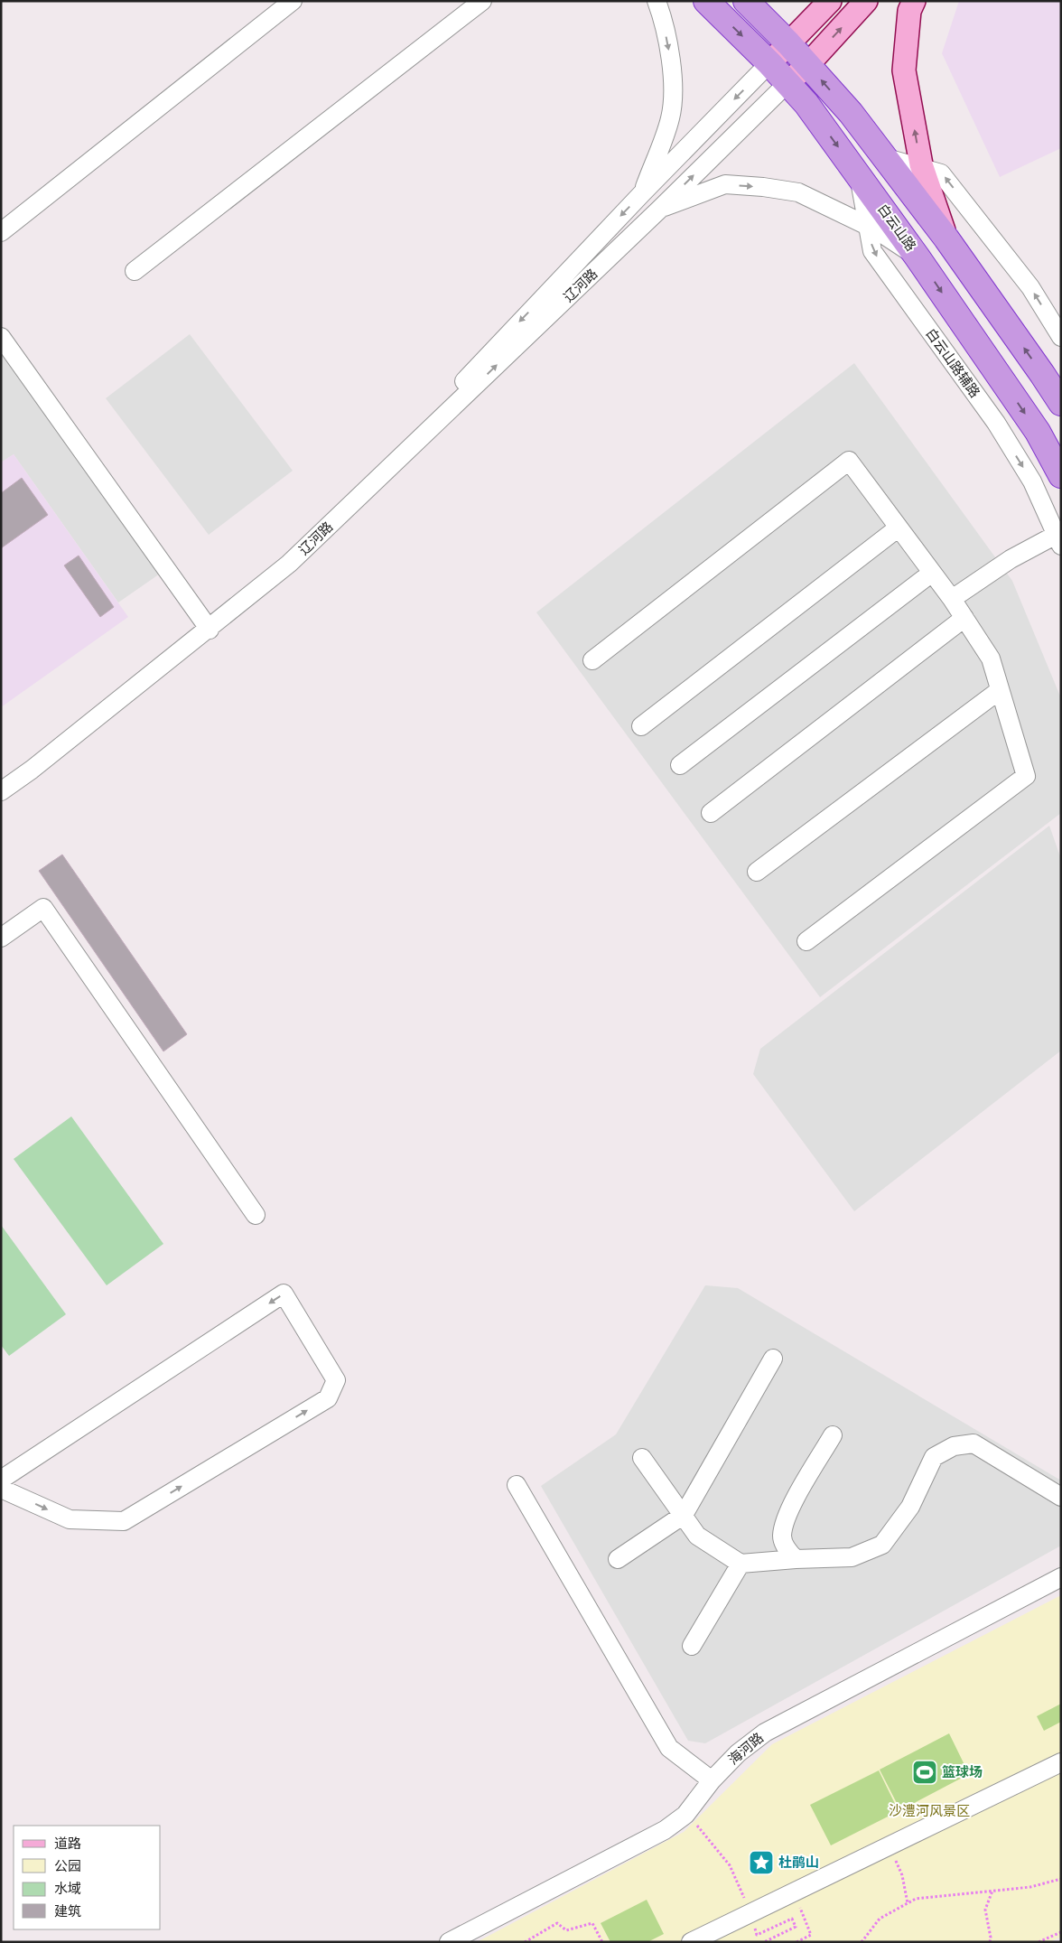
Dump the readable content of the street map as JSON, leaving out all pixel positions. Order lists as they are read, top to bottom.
{
  "streets": {
    "highway": ["白云山路"],
    "main road": ["辽河路"],
    "street": ["白云山路辅路", "海河路"]
  },
  "crossings": [
    ["白云山路", "辽河路"],
    ["白云山路", "白云山路辅路"]
  ],
  "parks": ["沙澧河风景区"],
  "places": {
    "sports": ["篮球场"],
    "place": ["杜鹃山"]
  },
  "legend": [
    "道路",
    "公园",
    "水域",
    "建筑"
  ]
}
